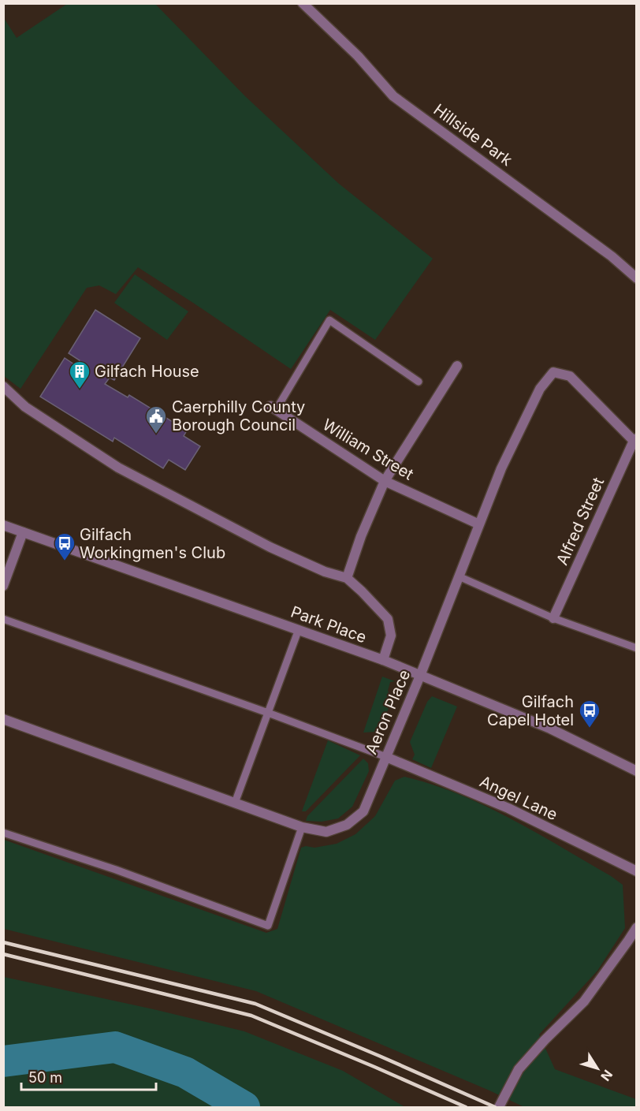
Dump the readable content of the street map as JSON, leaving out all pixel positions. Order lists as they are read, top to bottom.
{
  "streets": {
    "street": [
      "Hillside Park",
      "William Street",
      "Alfred Street",
      "Park Place",
      "Aeron Place",
      "Angel Lane"
    ]
  },
  "crossings": [
    ["William Street", "Aeron Place"],
    ["Alfred Street", "Aeron Place"],
    ["Park Place", "Aeron Place"],
    ["Aeron Place", "Angel Lane"]
  ],
  "places": {
    "building": ["Gilfach House"],
    "public building": ["Caerphilly County Borough Council"],
    "bus stop": ["Gilfach Workingmen's Club", "Gilfach Capel Hotel"]
  },
  "scale_bar": "50 m",
  "north": "bottom right"
}
